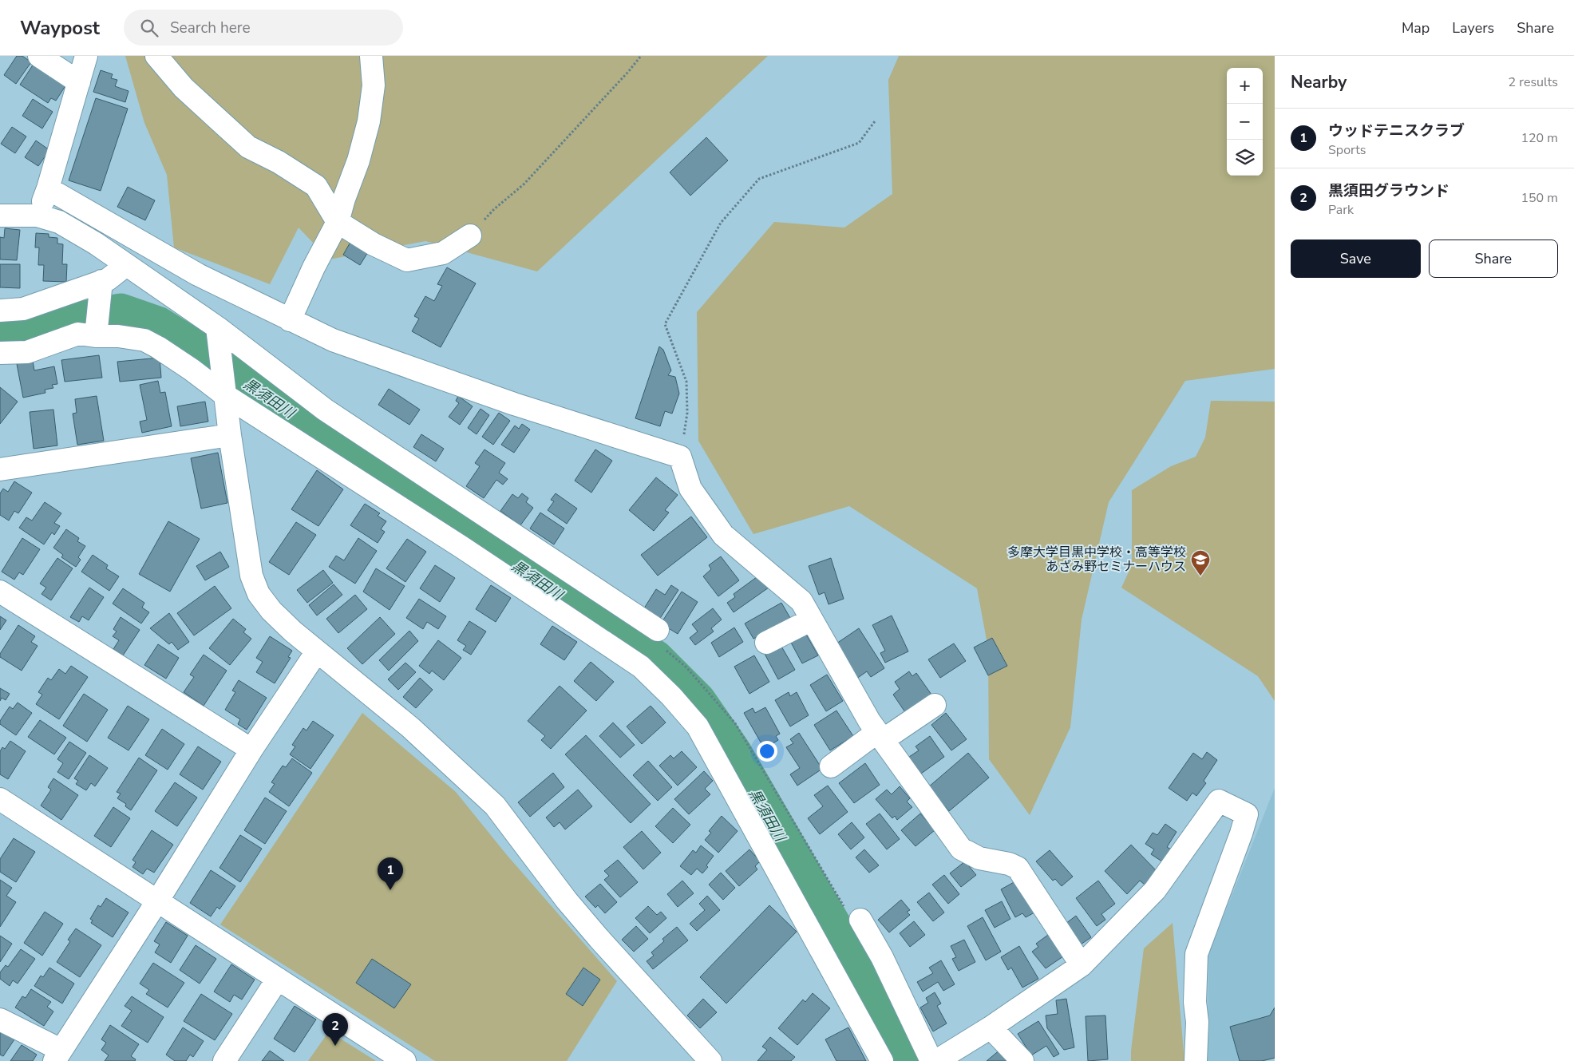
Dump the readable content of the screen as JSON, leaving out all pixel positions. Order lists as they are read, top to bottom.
{
  "water": ["黒須田川"],
  "places": {
    "school or university": ["多摩大学目黒中学校・高等学校 あざみ野セミナーハウス"]
  },
  "page": {
    "header": "Waypost",
    "search": "Search here",
    "nav": ["Map", "Layers", "Share"],
    "heading": ["Nearby", "2 results"],
    "map_buttons": ["+", "−"],
    "list": [
      {
        "mark": "1",
        "name": "ウッドテニスクラブ",
        "note": "Sports",
        "value": "120 m"
      },
      {
        "mark": "2",
        "name": "黒須田グラウンド",
        "note": "Park",
        "value": "150 m"
      }
    ],
    "buttons": ["Save", "Share"],
    "pins": ["1", "2"]
  }
}
